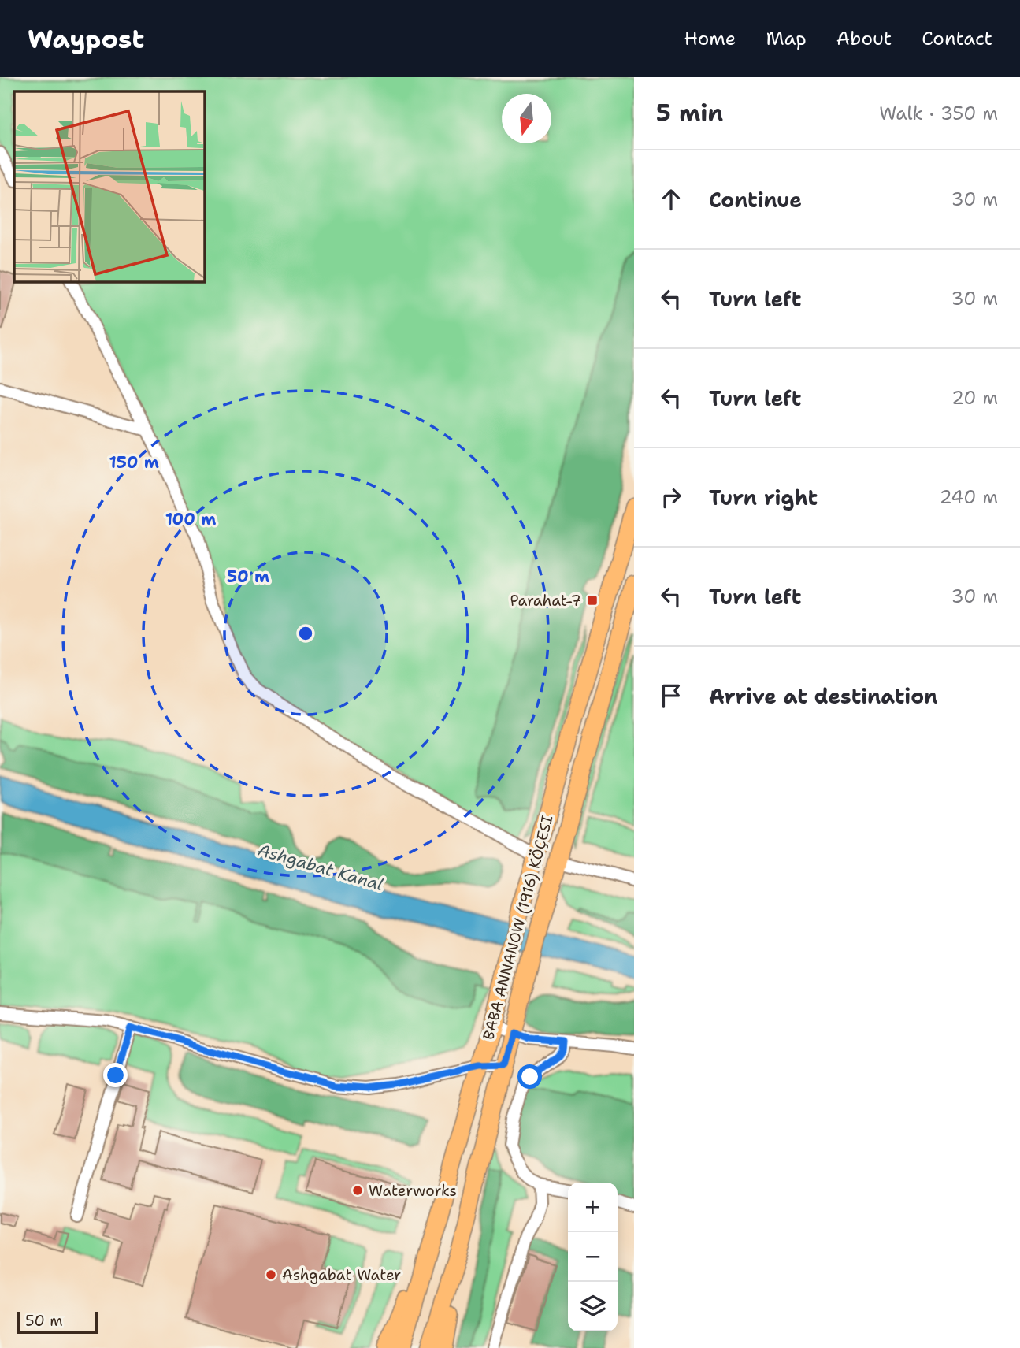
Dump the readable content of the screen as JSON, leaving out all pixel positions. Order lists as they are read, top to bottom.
{
  "streets": {
    "main road": ["BABA ANNANOW (1916) KÖÇESI"]
  },
  "water": ["Ashgabat Kanal"],
  "places": {
    "transit": ["Parahat-7"],
    "other": ["Waterworks", "Ashgabat Water"]
  },
  "scale_bar": "50 m",
  "north": "bottom",
  "page": {
    "header": "Waypost",
    "nav": [
      "Home",
      "Map",
      "About",
      "Contact"
    ],
    "heading": ["5 min", "Walk · 350 m"],
    "list": [
      ["Continue", "30 m"],
      ["Turn left", "30 m"],
      ["Turn left", "20 m"],
      ["Turn right", "240 m"],
      ["Turn left", "30 m"],
      "Arrive at destination"
    ],
    "map_buttons": ["+", "−"],
    "scale": "50 m"
  },
  "rings": ["150 m", "100 m", "50 m"]
}
